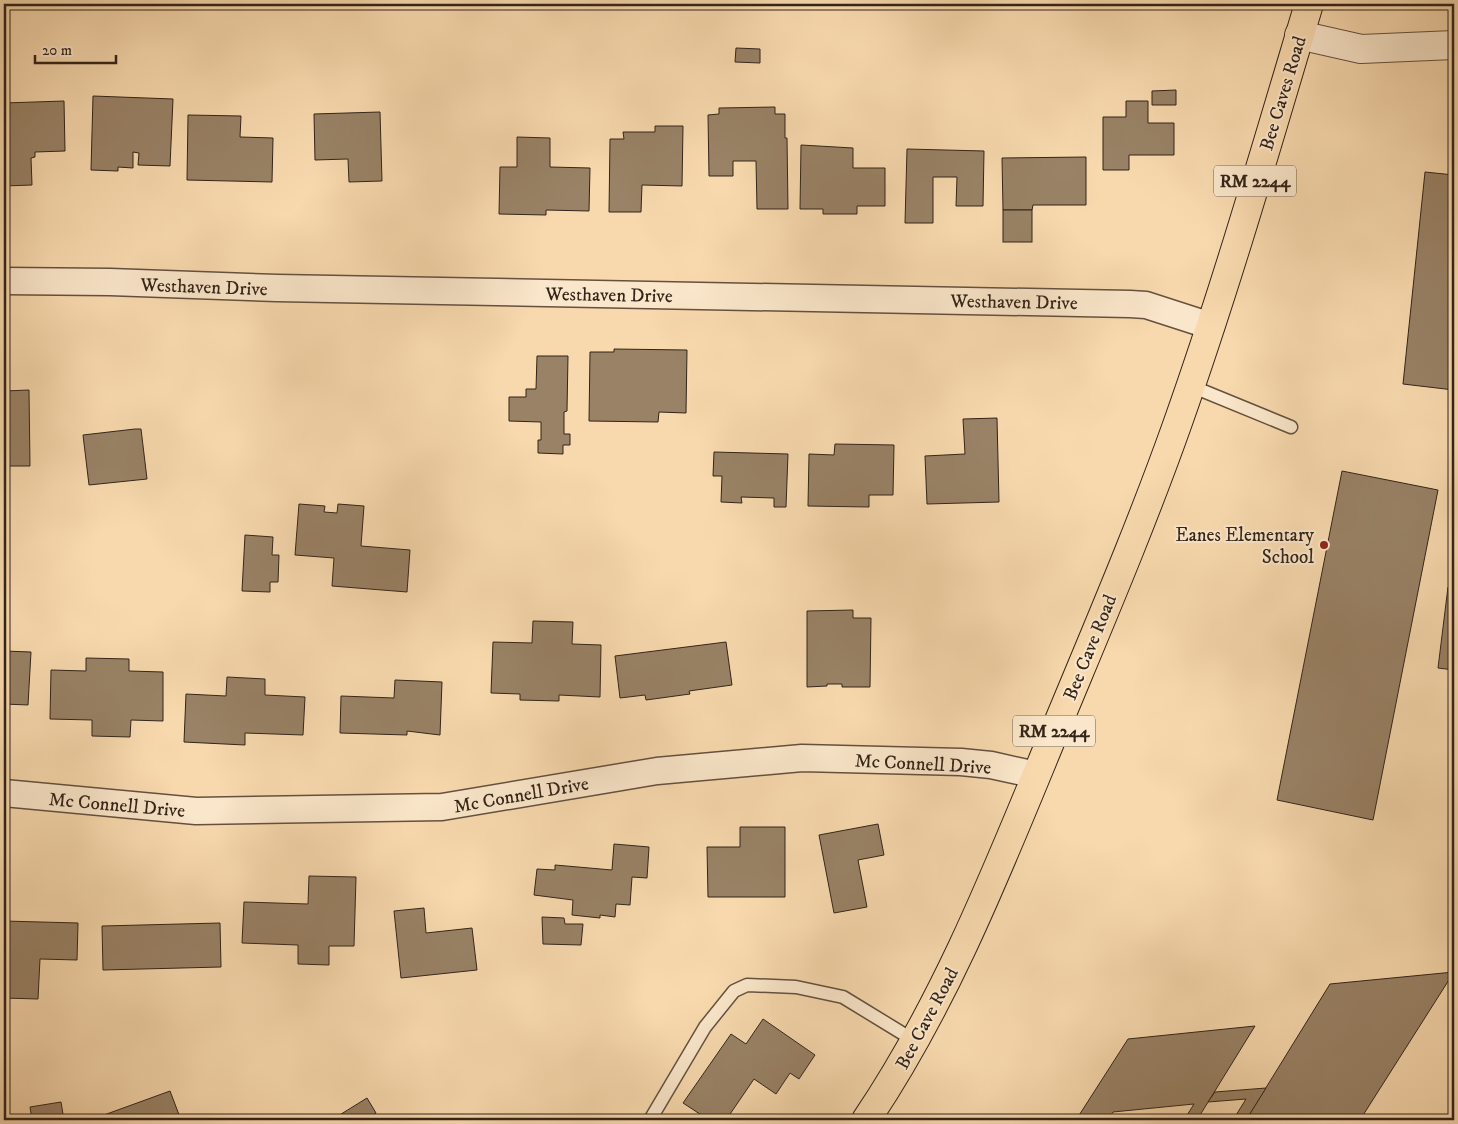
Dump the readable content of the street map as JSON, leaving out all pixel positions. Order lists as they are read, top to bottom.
{
  "streets": {
    "main road": ["Bee Caves Road", "RM 2244", "Bee Cave Road"],
    "street": ["Westhaven Drive", "Mc Connell Drive"]
  },
  "crossings": [
    ["Bee Caves Road", "Westhaven Drive"],
    ["Bee Caves Road", "Bee Cave Road"],
    ["Westhaven Drive", "Bee Cave Road"],
    ["Bee Cave Road", "Mc Connell Drive"]
  ],
  "places": ["Eanes Elementary School"],
  "scale_bar": "20 m"
}
